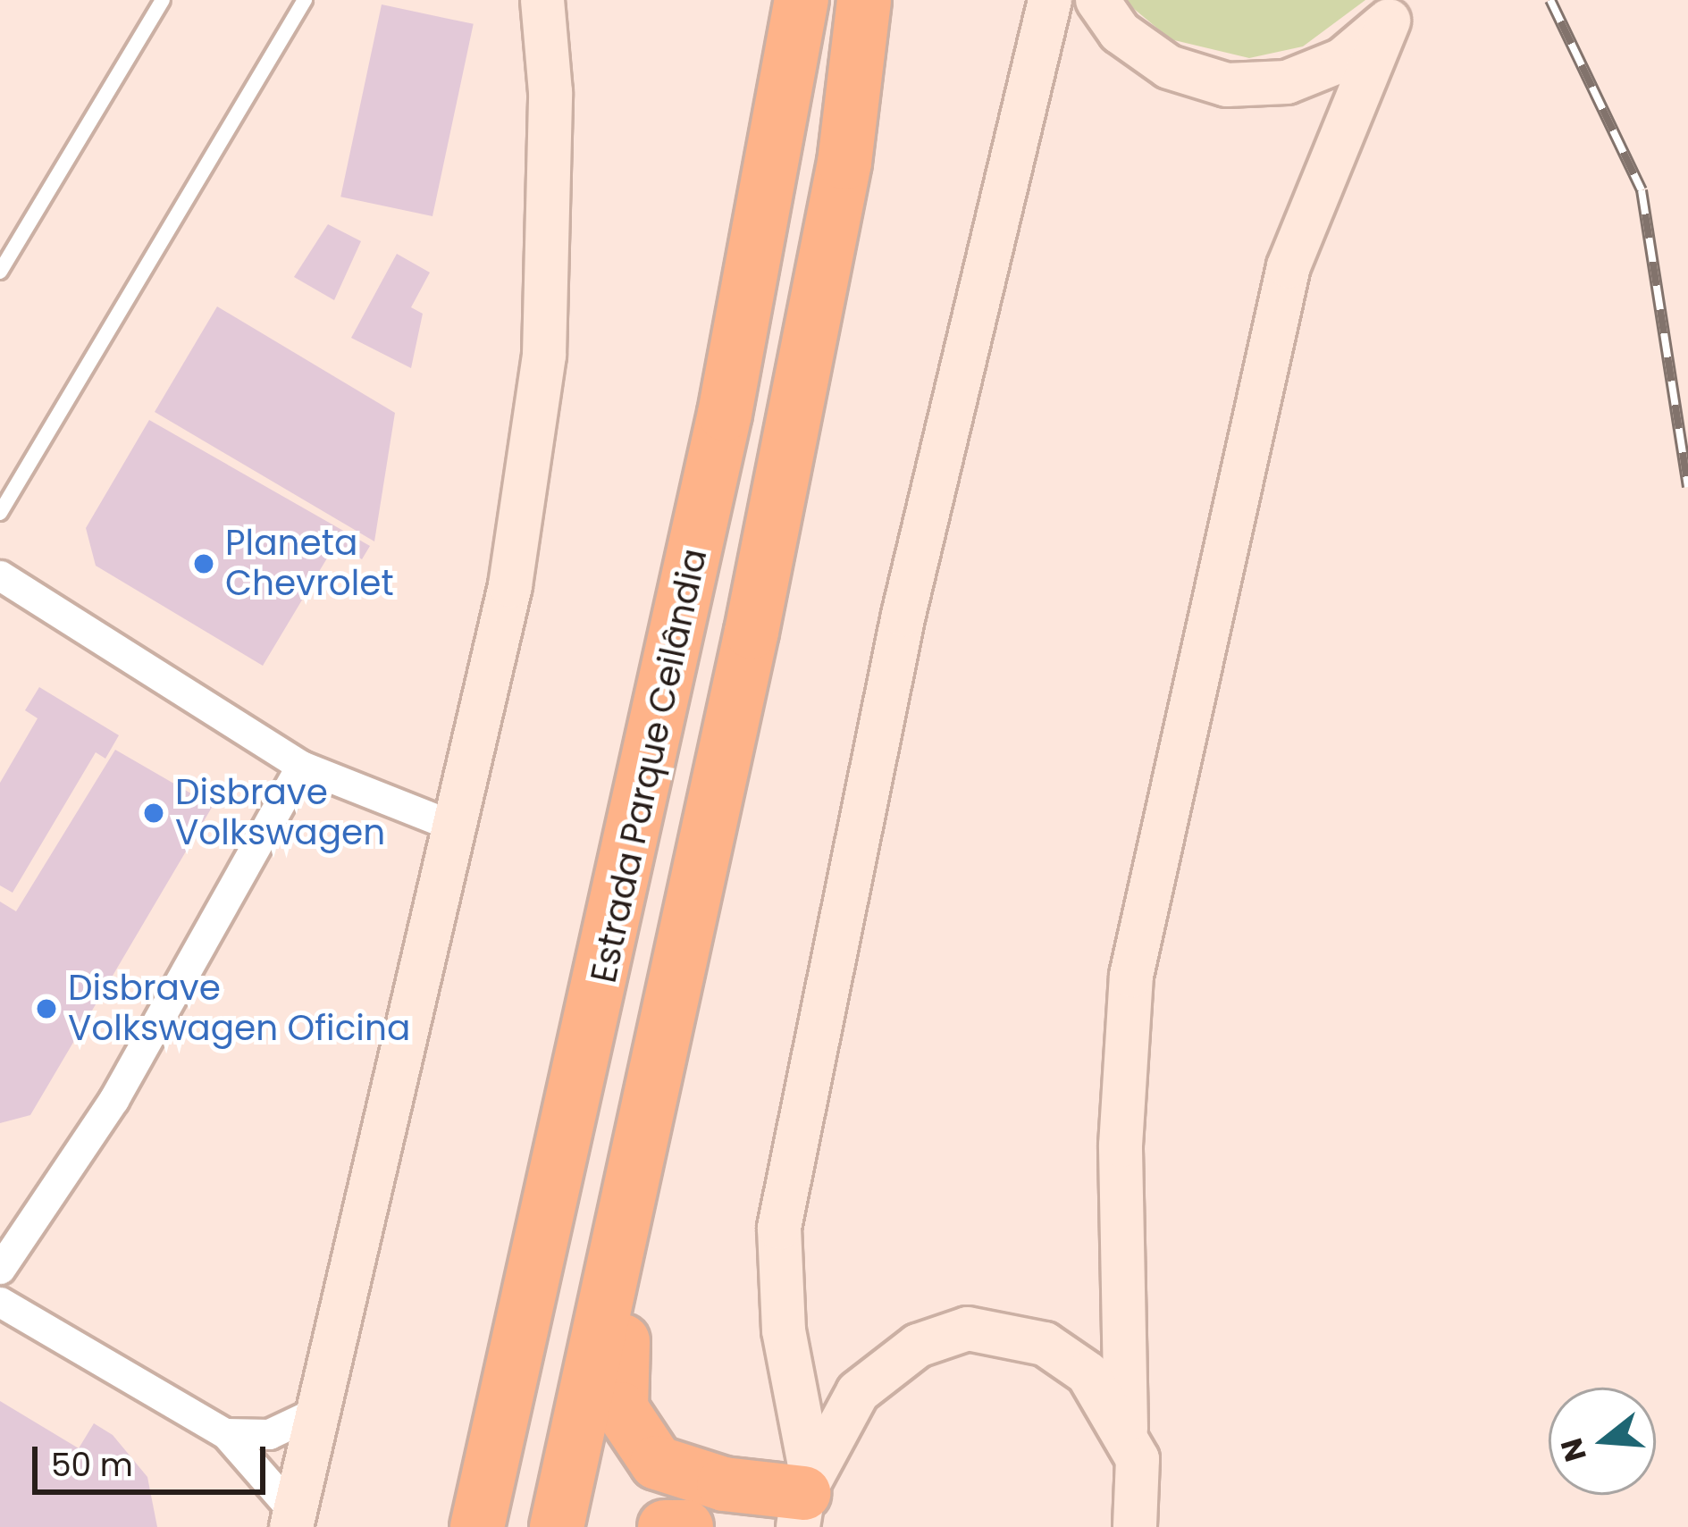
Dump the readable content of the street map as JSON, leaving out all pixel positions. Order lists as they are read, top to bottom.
{
  "streets": {
    "highway": ["Estrada Parque Ceilândia"]
  },
  "places": ["Planeta Chevrolet", "Disbrave Volkswagen", "Disbrave Volkswagen Oficina"],
  "scale_bar": "50 m",
  "north": "left"
}
